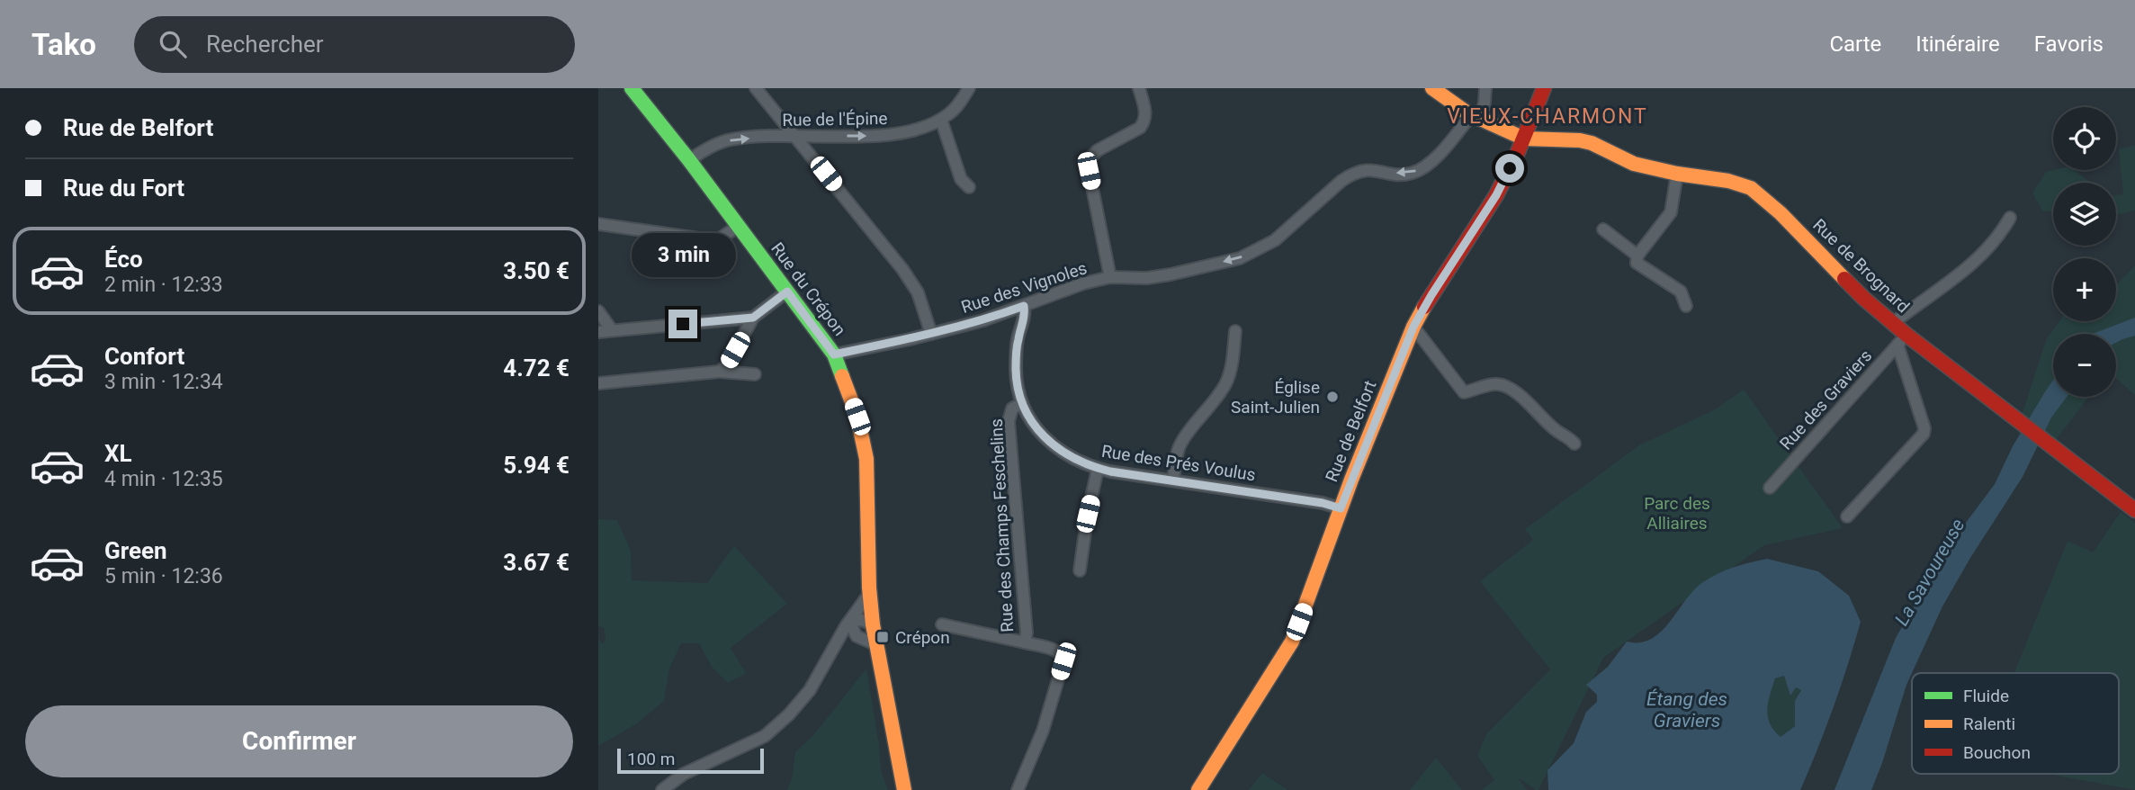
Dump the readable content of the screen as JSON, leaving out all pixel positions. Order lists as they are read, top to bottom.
{
  "streets": {
    "street": [
      "Rue de l'Épine",
      "Rue de Brognard",
      "Rue des Vignoles",
      "Rue du Crépon",
      "Rue des Graviers",
      "Rue de Belfort",
      "Rue des Prés Voulus",
      "Rue des Champs Feschelins"
    ]
  },
  "crossings": [
    ["Rue de l'Épine", "Rue du Crépon"],
    ["Rue de Brognard", "Rue des Graviers"],
    ["Rue de Brognard", "Rue de Belfort"],
    ["Rue des Vignoles", "Rue du Crépon"],
    ["Rue des Vignoles", "Rue des Prés Voulus"],
    ["Rue de Belfort", "Rue des Prés Voulus"],
    ["Rue des Prés Voulus", "Rue des Champs Feschelins"]
  ],
  "one_way": ["Rue de l'Épine", "Rue des Vignoles"],
  "districts": ["VIEUX-CHARMONT"],
  "water": ["La Savoureuse", "Étang des Graviers"],
  "parks": ["Parc des Alliaires"],
  "places": {
    "other": ["Église Saint-Julien"],
    "transit": ["Crépon"]
  },
  "legend": ["Fluide", "Ralenti", "Bouchon"],
  "scale_bar": "100 m",
  "page": {
    "header": "Tako",
    "search": "Rechercher",
    "nav": ["Carte", "Itinéraire", "Favoris"],
    "banner": ["Rue de Belfort", "Rue du Fort"],
    "map_buttons": ["+", "−"],
    "list": [
      {
        "name": "Éco",
        "note": "2 min · 12:33",
        "value": "3.50 €"
      },
      {
        "name": "Confort",
        "note": "3 min · 12:34",
        "value": "4.72 €"
      },
      {
        "name": "XL",
        "note": "4 min · 12:35",
        "value": "5.94 €"
      },
      {
        "name": "Green",
        "note": "5 min · 12:36",
        "value": "3.67 €"
      }
    ],
    "bubble": "3 min",
    "buttons": "Confirmer",
    "scale": "100 m"
  }
}
